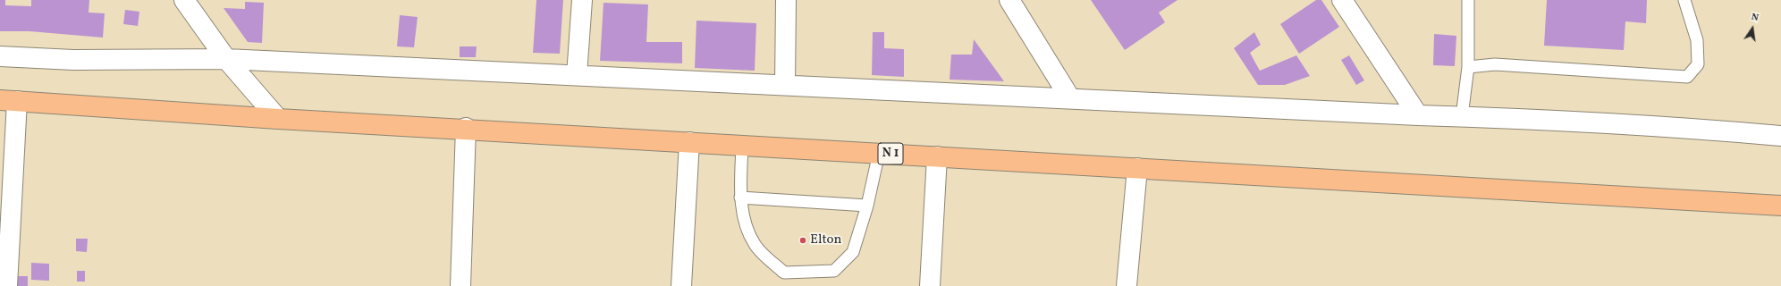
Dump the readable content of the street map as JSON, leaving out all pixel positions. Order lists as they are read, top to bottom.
{
  "streets": {
    "highway": ["N 1"]
  },
  "places": ["Elton"],
  "north": "top"
}
